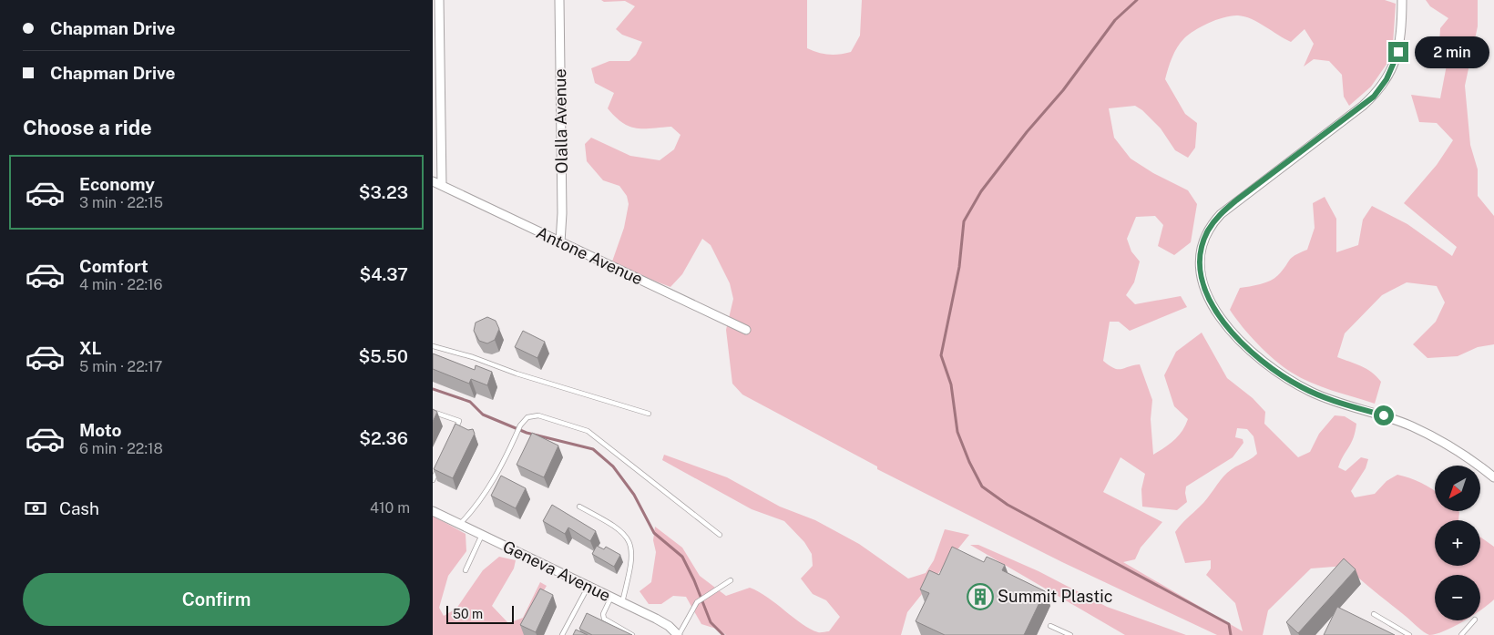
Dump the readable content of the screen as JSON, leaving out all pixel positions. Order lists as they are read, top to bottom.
{
  "streets": {
    "street": ["Olalla Avenue", "Antone Avenue", "Geneva Avenue"]
  },
  "crossings": [
    ["Olalla Avenue", "Antone Avenue"]
  ],
  "places": {
    "building": ["Summit Plastic"]
  },
  "scale_bar": "50 m",
  "north": "bottom left",
  "page": {
    "banner": ["Chapman Drive", "Chapman Drive"],
    "bubble": "2 min",
    "heading": "Choose a ride",
    "list": [
      {
        "name": "Economy",
        "note": "3 min · 22:15",
        "value": "$3.23"
      },
      {
        "name": "Comfort",
        "note": "4 min · 22:16",
        "value": "$4.37"
      },
      {
        "name": "XL",
        "note": "5 min · 22:17",
        "value": "$5.50"
      },
      {
        "name": "Moto",
        "note": "6 min · 22:18",
        "value": "$2.36"
      }
    ],
    "map_buttons": ["+", "−"],
    "pay": ["Cash", "410 m"],
    "buttons": "Confirm",
    "scale": "50 m"
  }
}
